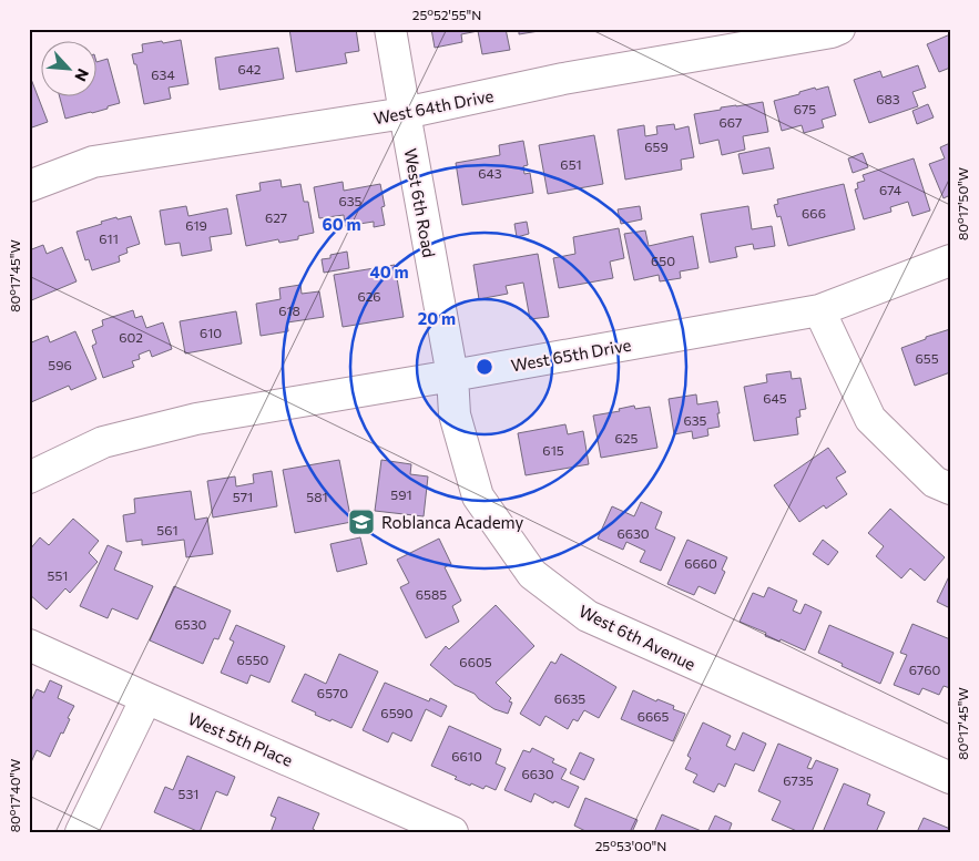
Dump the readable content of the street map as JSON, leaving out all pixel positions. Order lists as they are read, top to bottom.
{
  "streets": {
    "street": [
      "West 64th Drive",
      "West 6th Road",
      "West 65th Drive",
      "West 6th Avenue",
      "West 5th Place"
    ]
  },
  "crossings": [
    ["West 64th Drive", "West 6th Road"],
    ["West 6th Road", "West 65th Drive"],
    ["West 6th Road", "West 6th Avenue"],
    ["West 65th Drive", "West 6th Avenue"]
  ],
  "places": {
    "school or university": ["Roblanca Academy"]
  },
  "house_numbers": [
    "642",
    "634",
    "683",
    "675",
    "667",
    "659",
    "651",
    "643",
    "674",
    "635",
    "666",
    "627",
    "619",
    "611",
    "650",
    "626",
    "618",
    "610",
    "602",
    "655",
    "596",
    "645",
    "635",
    "625",
    "615",
    "591",
    "571",
    "581",
    "561",
    "6630",
    "6660",
    "551",
    "6585",
    "6530",
    "6550",
    "6605",
    "6760",
    "6570",
    "6635",
    "6590",
    "6665",
    "6610",
    "6630",
    "6735",
    "531"
  ],
  "north": "bottom right",
  "coordinates": [
    "25°52'55\"N",
    "80°17'50\"W",
    "80°17'45\"W",
    "80°17'40\"W",
    "25°53'00\"N"
  ],
  "rings": ["60 m", "40 m", "20 m"]
}
